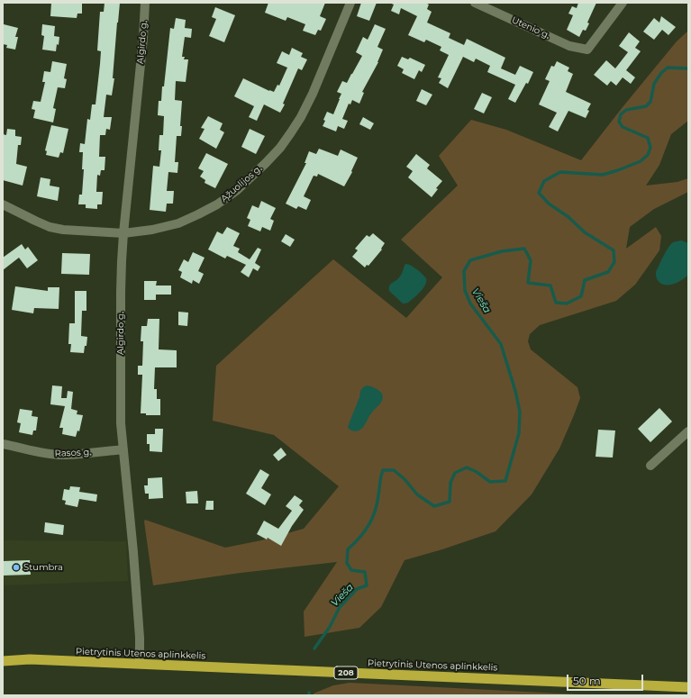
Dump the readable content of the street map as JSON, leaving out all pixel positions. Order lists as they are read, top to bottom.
{
  "streets": {
    "highway": ["Pietrytinis Utenos aplinkkelis", "208"],
    "street": [
      "Utenio g.",
      "Algirdo g.",
      "Ąžuolijos g.",
      "Rasos g."
    ]
  },
  "crossings": [
    ["Algirdo g.", "Ąžuolijos g."],
    ["Algirdo g.", "Rasos g."],
    ["Algirdo g.", "Pietrytinis Utenos aplinkkelis"]
  ],
  "water": ["Vieša"],
  "places": ["Stumbra"],
  "scale_bar": "50 m"
}
